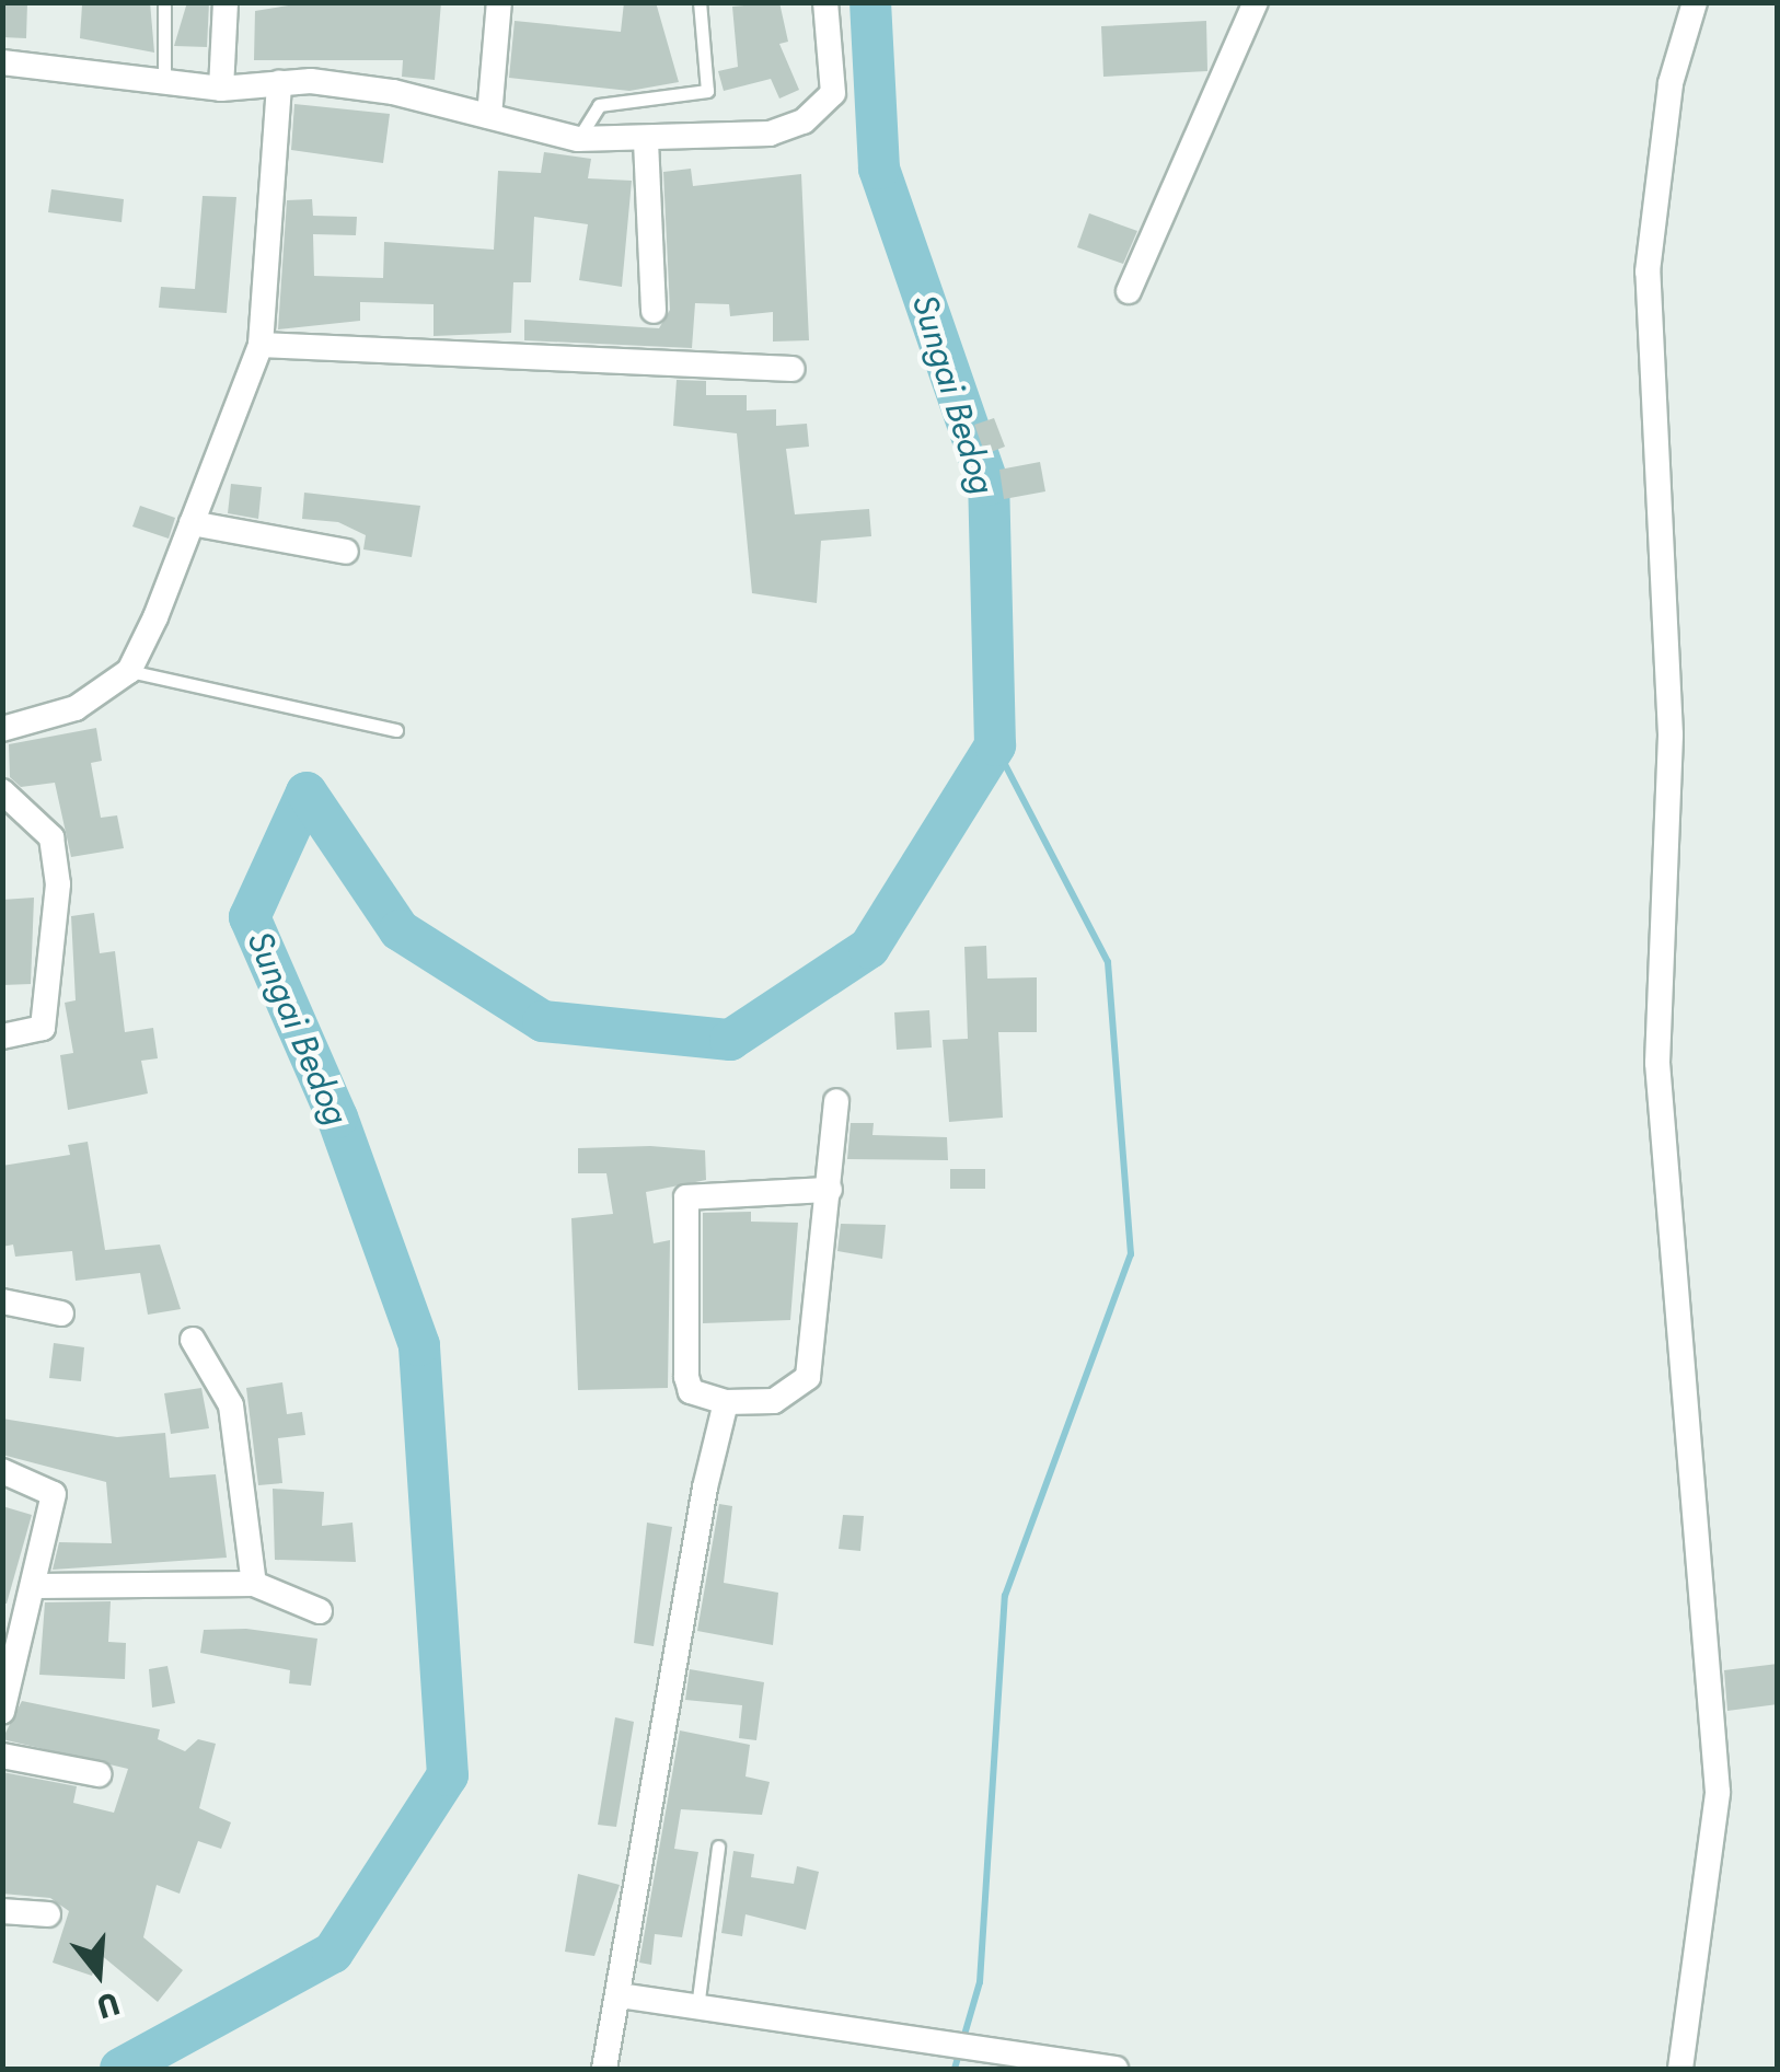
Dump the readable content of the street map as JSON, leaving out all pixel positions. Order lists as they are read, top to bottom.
{
  "water": ["Sungai Bedog"],
  "north": "bottom"
}
